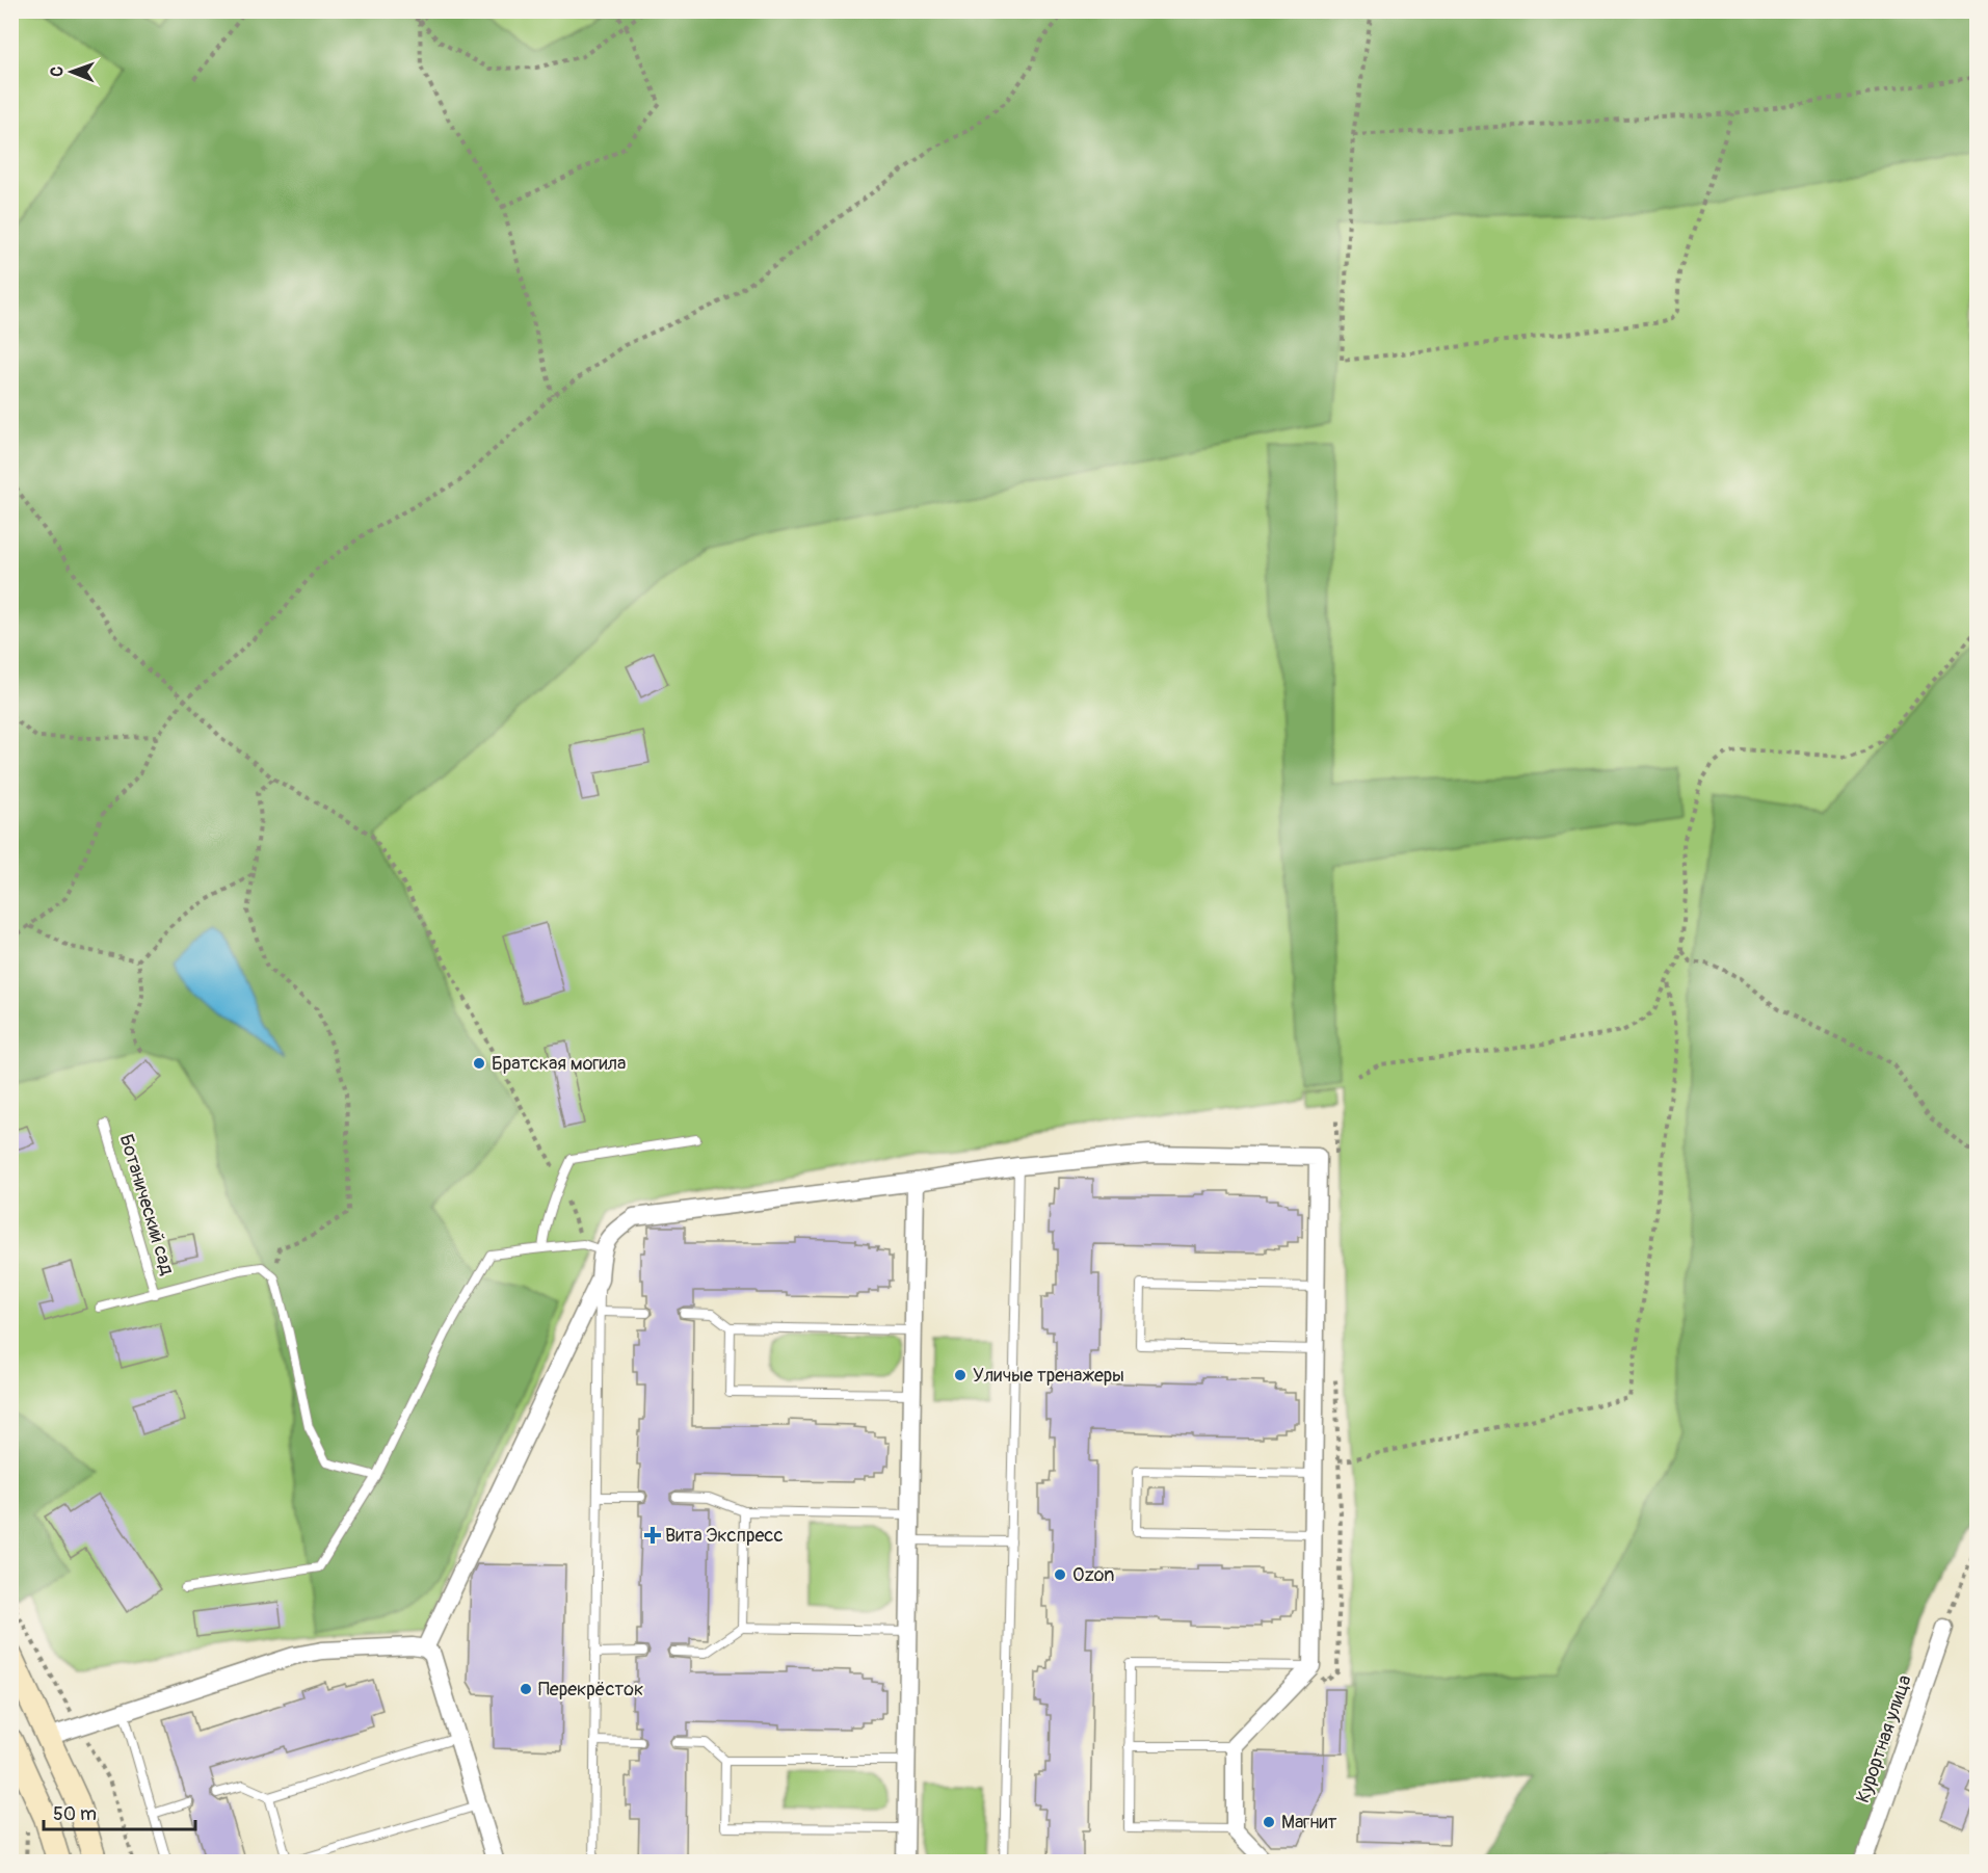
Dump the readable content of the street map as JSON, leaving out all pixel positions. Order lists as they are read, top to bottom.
{
  "streets": {
    "street": ["Курортная улица"],
    "lane": ["Ботанический сад"]
  },
  "places": {
    "other": [
      "Братская могила",
      "Уличые тренажеры",
      "Ozon",
      "Перекрёсток",
      "Магнит"
    ],
    "health": ["Вита Экспресс"]
  },
  "scale_bar": "50 m",
  "north": "left"
}
